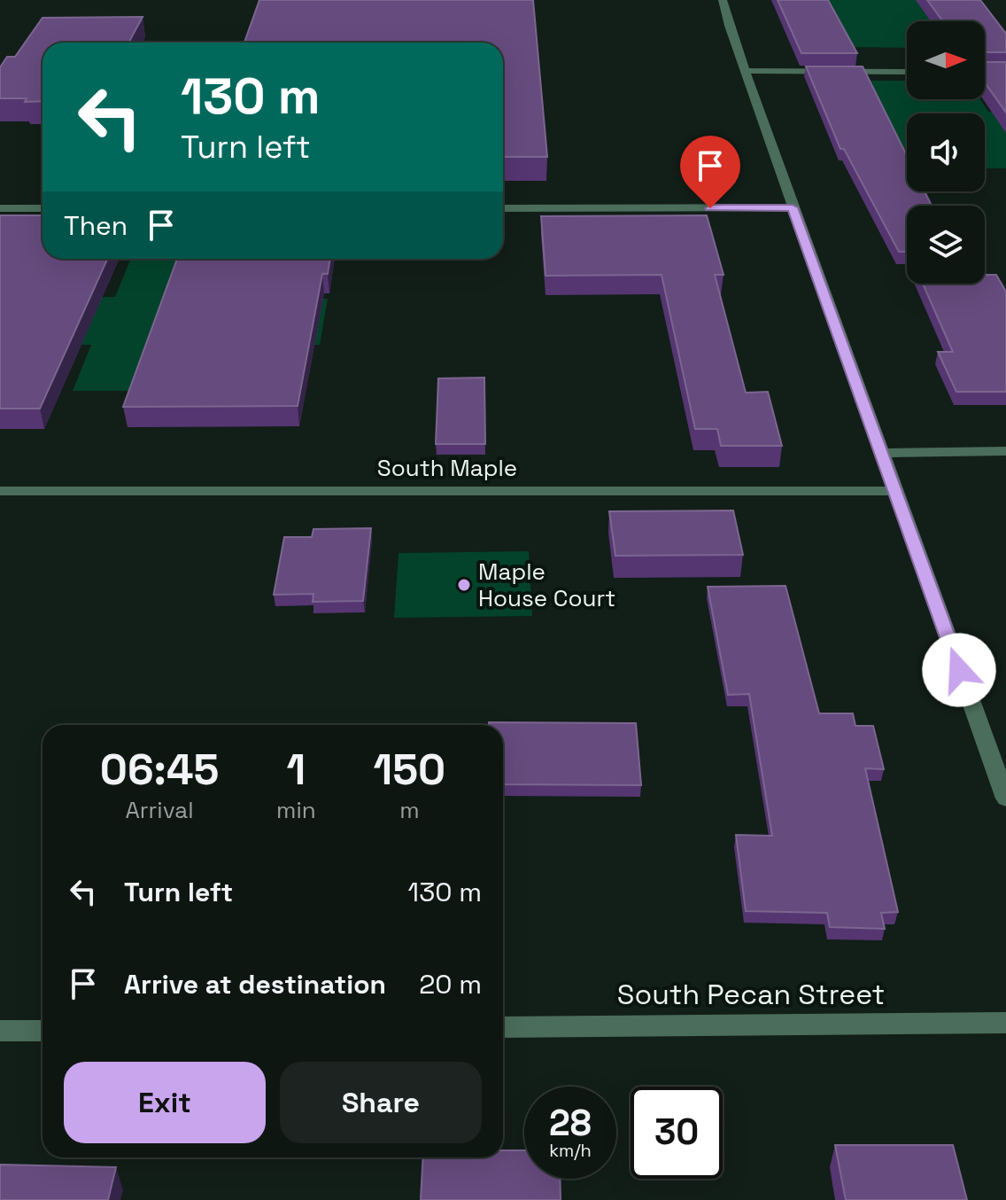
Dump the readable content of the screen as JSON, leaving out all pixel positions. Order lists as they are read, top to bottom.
{
  "streets": {
    "street": ["South Maple", "South Pecan Street"]
  },
  "places": ["Maple House Court"],
  "north": "right",
  "page": {
    "turn": ["130 m", "Turn left"],
    "then": "Then",
    "eta": [
      "06:45",
      "Arrival",
      "1",
      "min",
      "150",
      "m"
    ],
    "list": [
      {
        "name": "Turn left",
        "value": "130 m"
      },
      {
        "name": "Arrive at destination",
        "value": "20 m"
      }
    ],
    "buttons": ["Exit", "Share"],
    "speed": "28 km/h",
    "limit": "30"
  }
}
